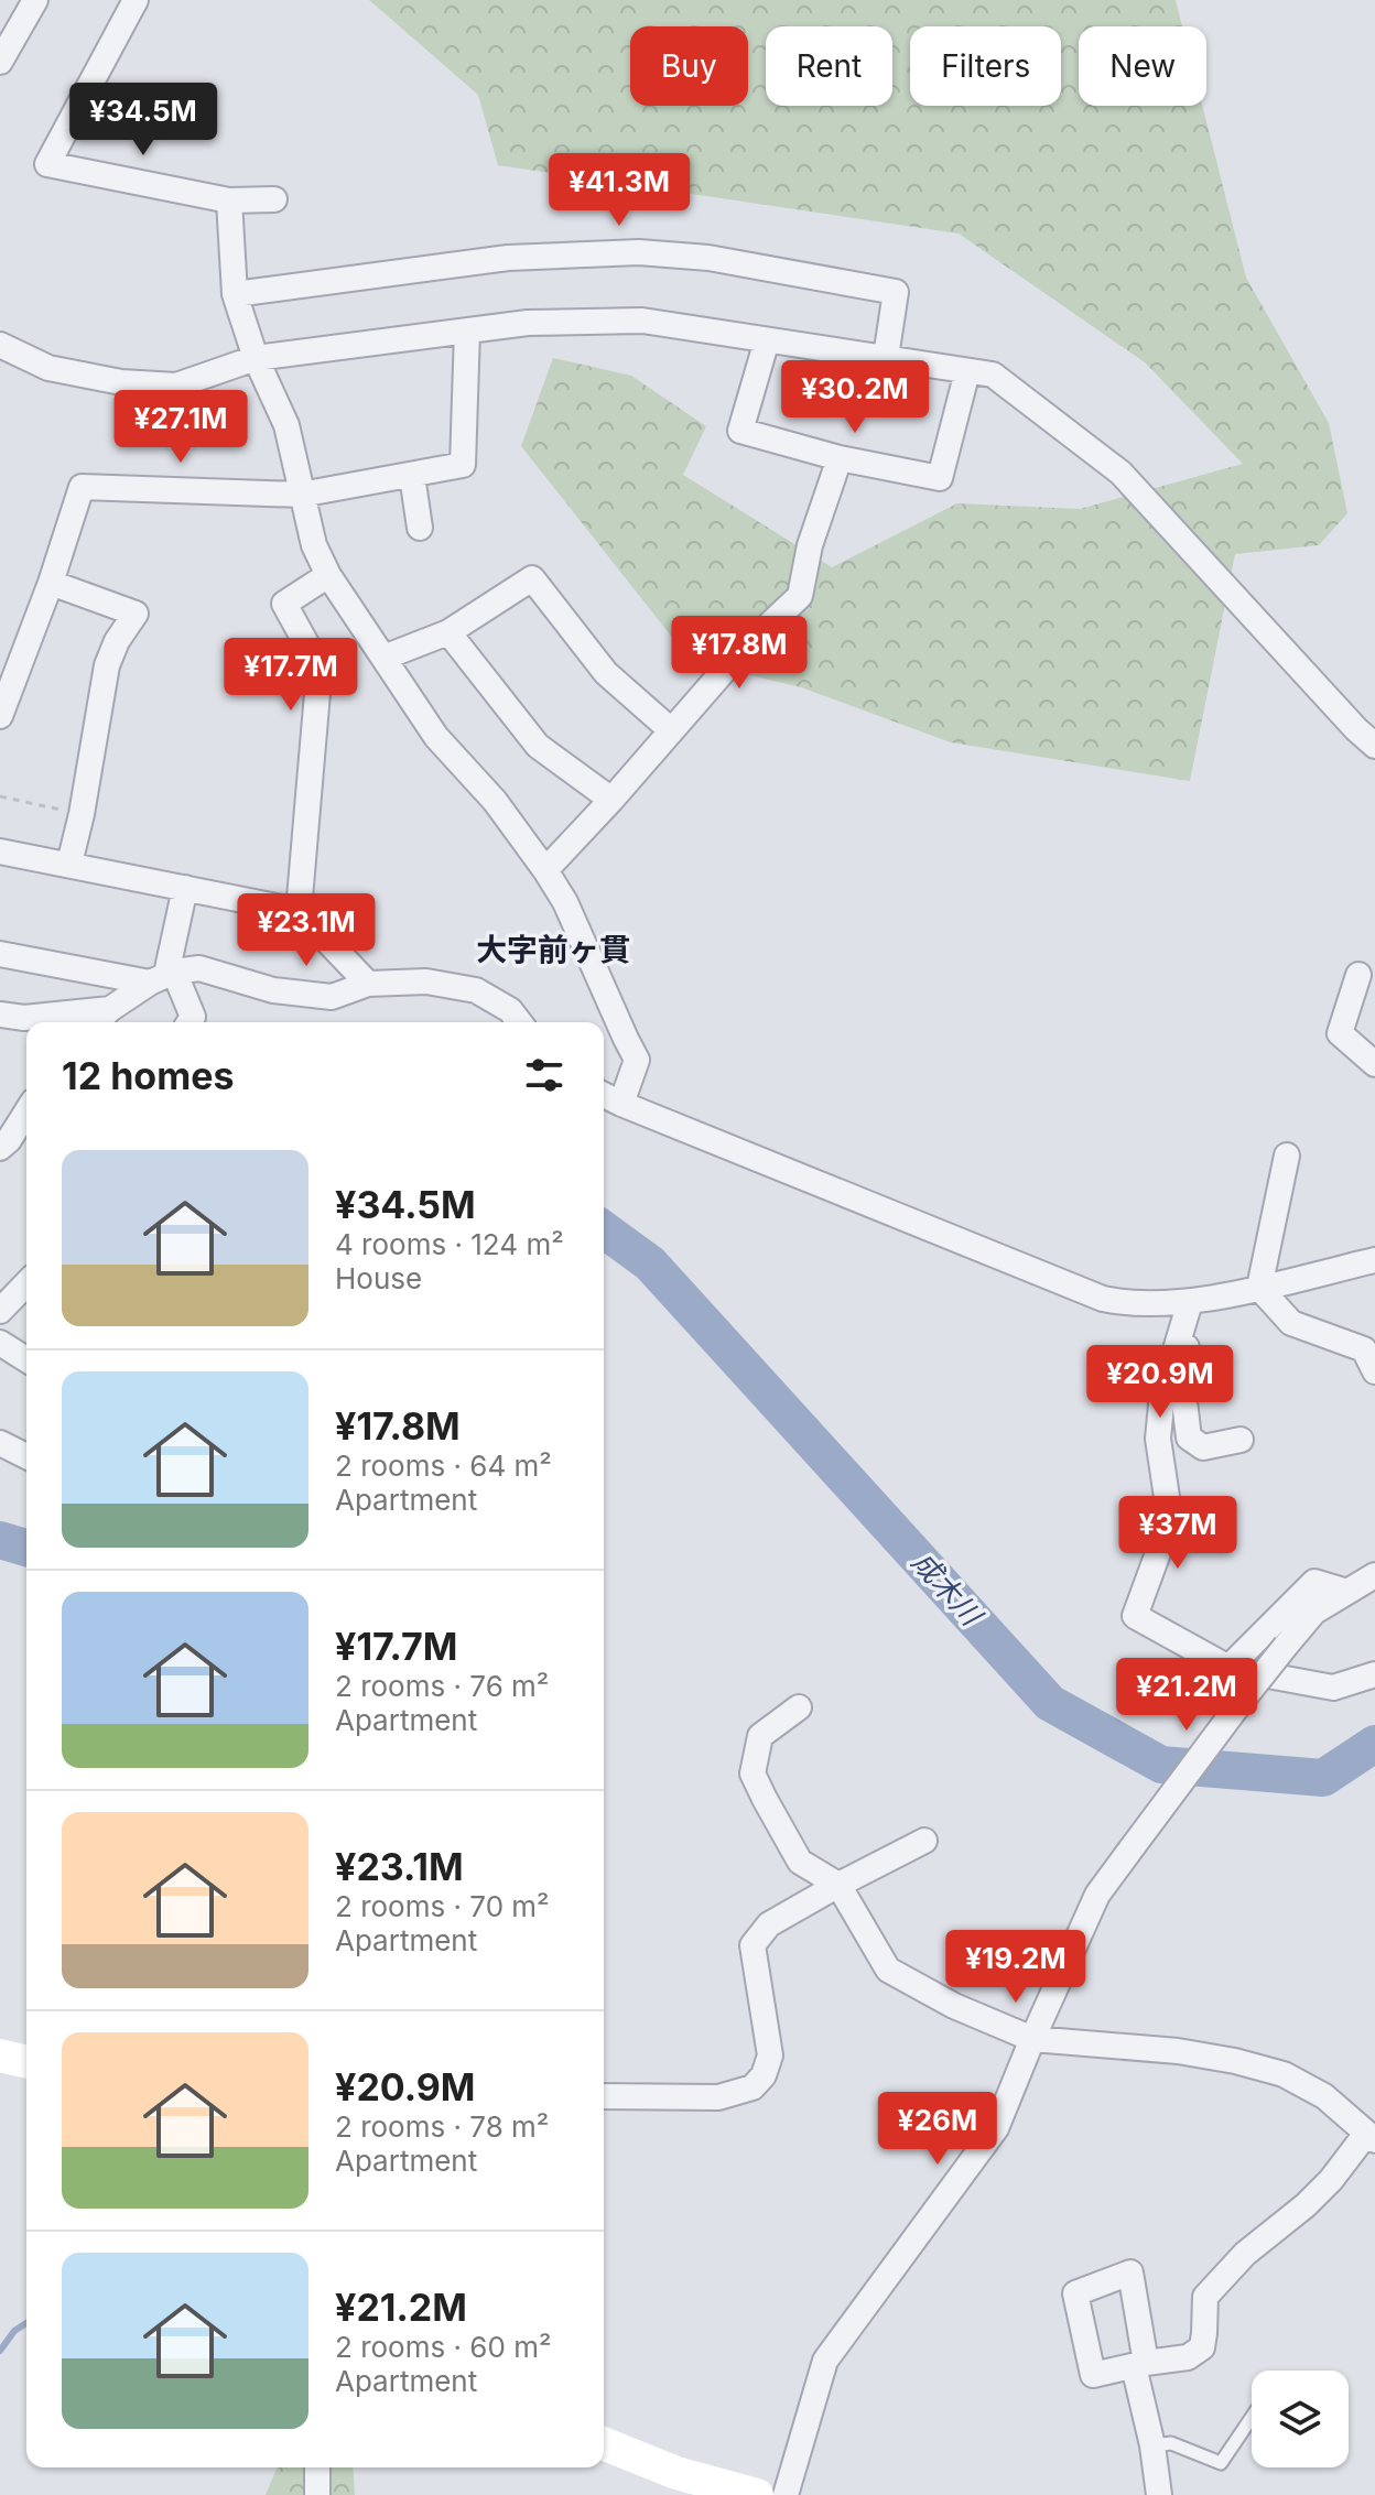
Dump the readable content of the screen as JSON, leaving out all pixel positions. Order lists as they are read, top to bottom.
{
  "districts": ["大字前ヶ貫"],
  "water": ["成木川"],
  "page": {
    "chip": [
      "Buy",
      "Rent",
      "Filters",
      "New"
    ],
    "price": [
      "¥34.5M",
      "¥41.3M",
      "¥30.2M",
      "¥27.1M",
      "¥17.8M",
      "¥17.7M",
      "¥23.1M",
      "¥20.9M",
      "¥37M",
      "¥21.2M",
      "¥19.2M",
      "¥26M"
    ],
    "heading": "12 homes",
    "list": [
      {
        "name": "¥34.5M",
        "note": "4 rooms · 124 m² · House"
      },
      {
        "name": "¥17.8M",
        "note": "2 rooms · 64 m² · Apartment"
      },
      {
        "name": "¥17.7M",
        "note": "2 rooms · 76 m² · Apartment"
      },
      {
        "name": "¥23.1M",
        "note": "2 rooms · 70 m² · Apartment"
      },
      {
        "name": "¥20.9M",
        "note": "2 rooms · 78 m² · Apartment"
      },
      {
        "name": "¥21.2M",
        "note": "2 rooms · 60 m² · Apartment"
      }
    ]
  }
}
